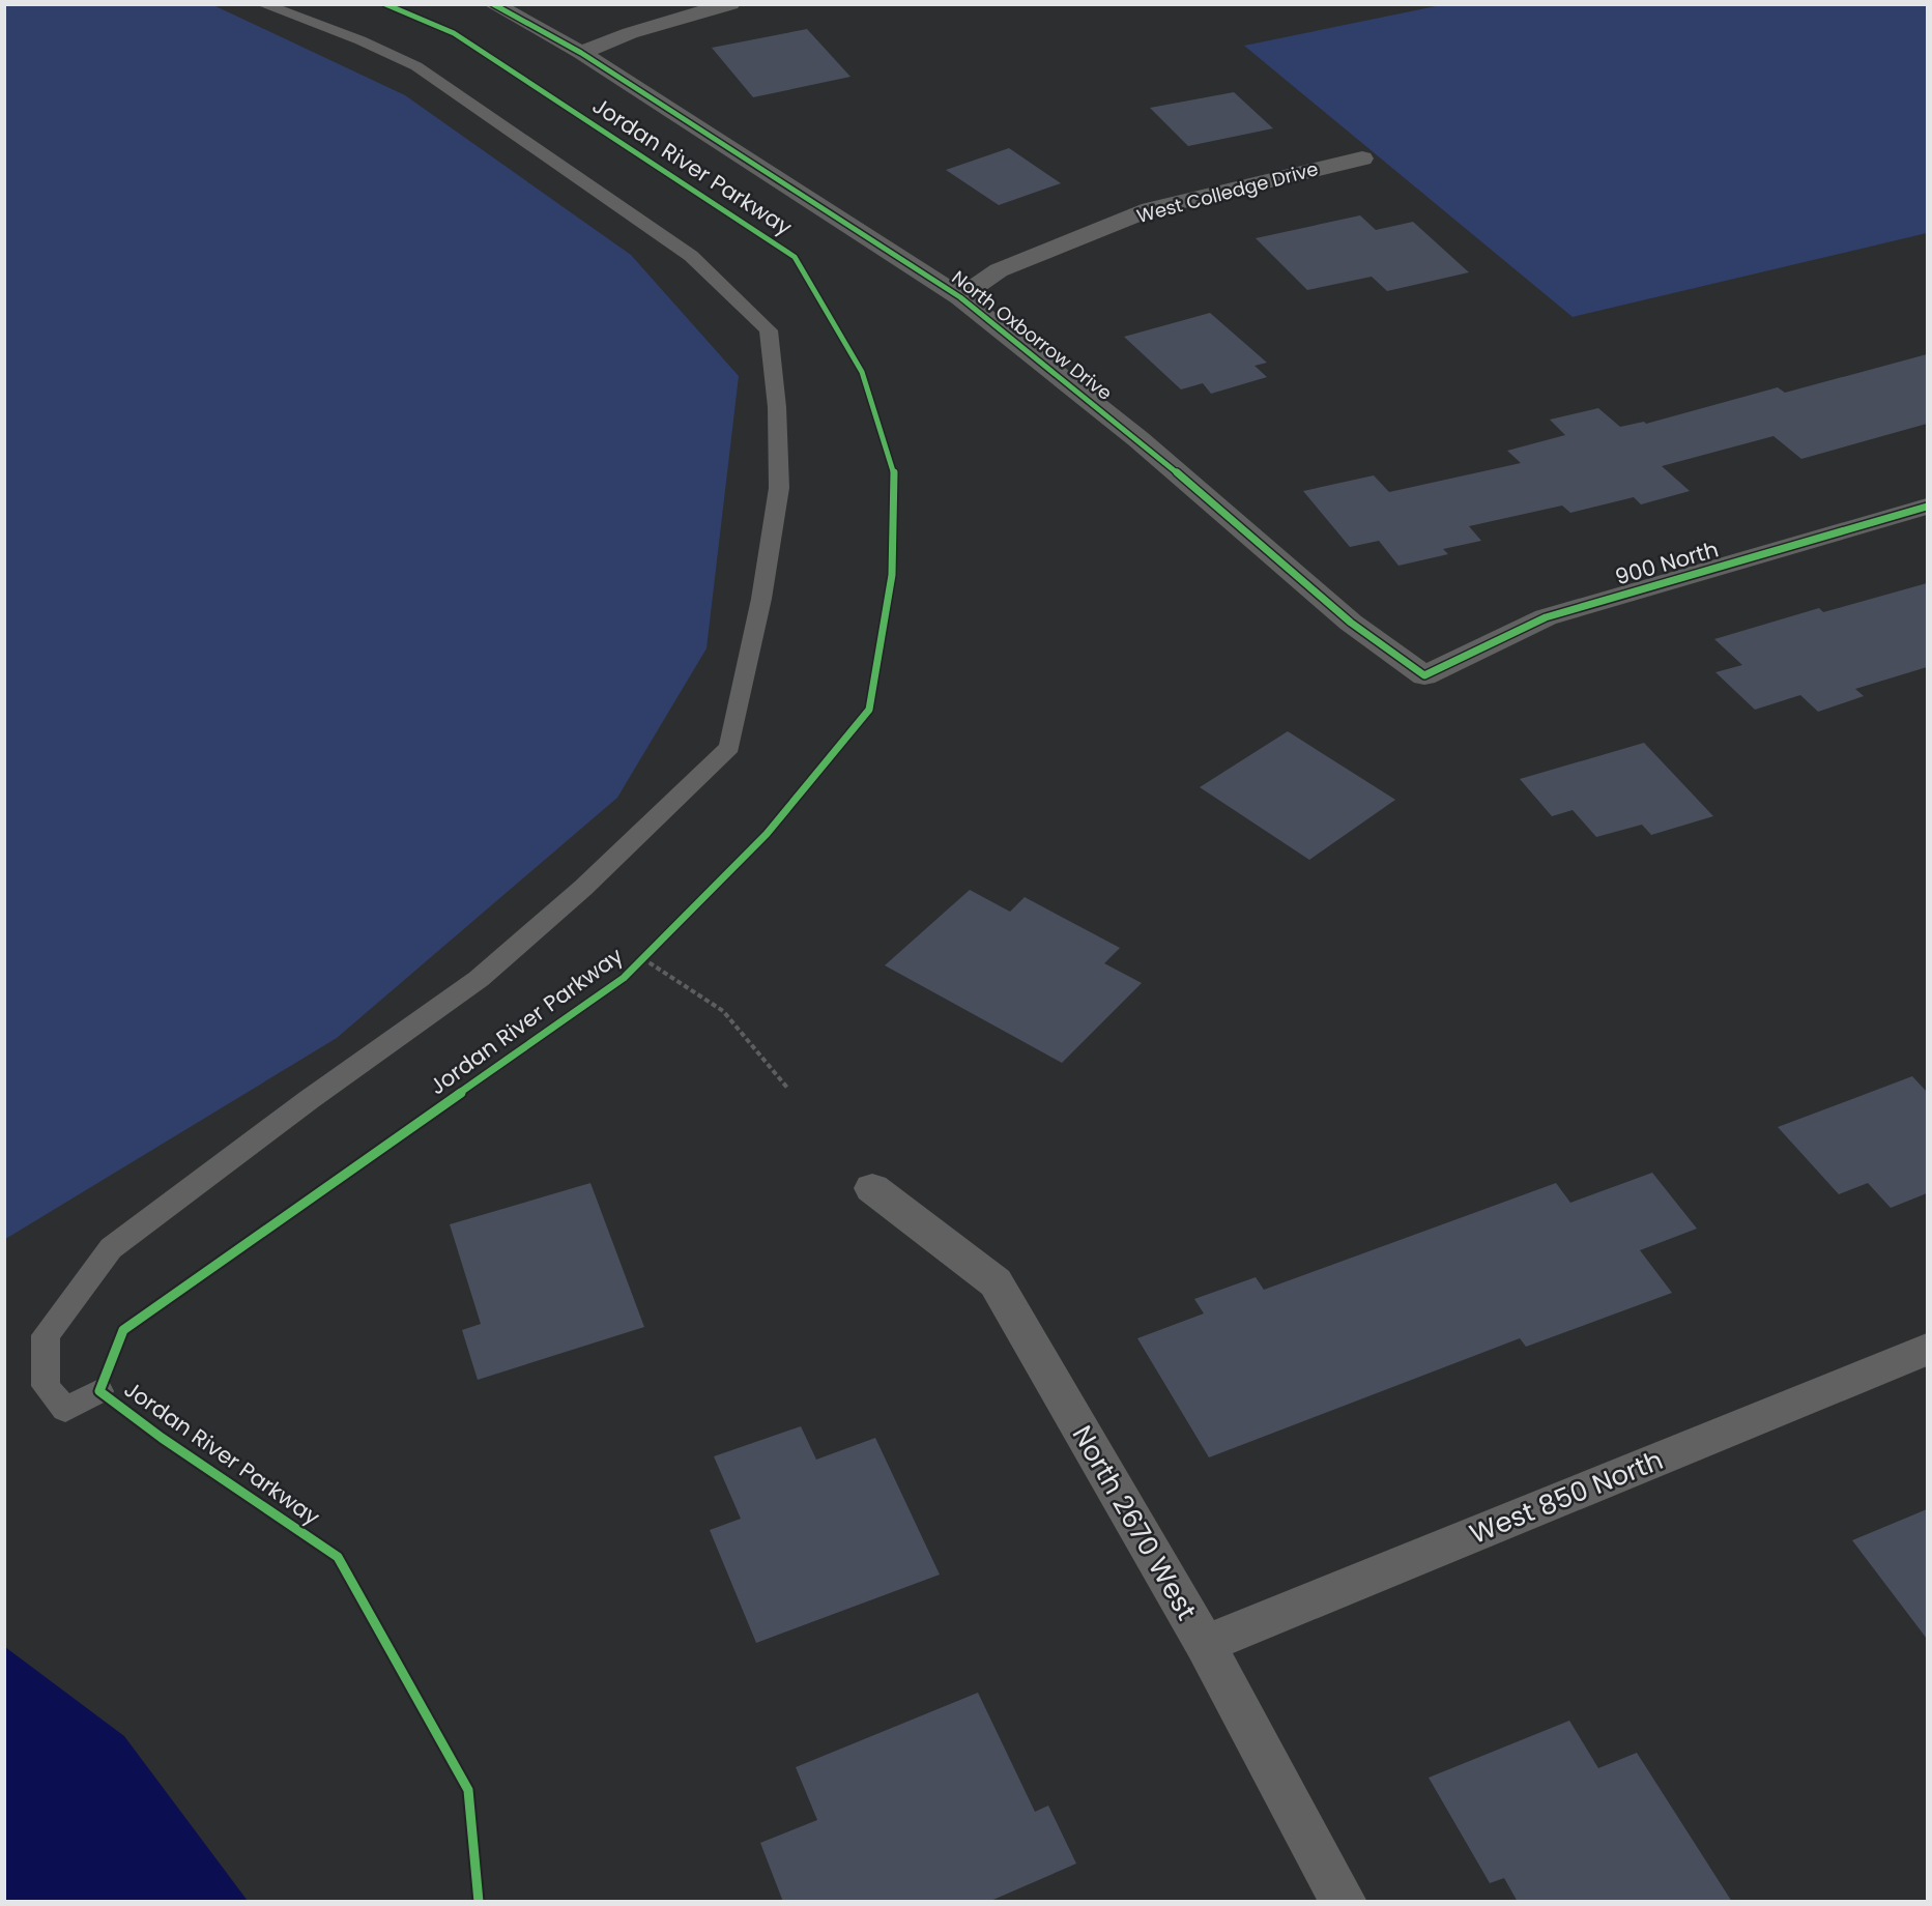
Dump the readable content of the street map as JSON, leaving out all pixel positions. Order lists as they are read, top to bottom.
{
  "streets": {
    "street": [
      "West Colledge Drive",
      "North Oxborrow Drive",
      "900 North",
      "West 850 North",
      "North 2670 West"
    ],
    "cycle path": ["Jordan River Parkway"]
  },
  "crossings": [
    ["West Colledge Drive", "North Oxborrow Drive"],
    ["North Oxborrow Drive", "900 North"],
    ["West 850 North", "North 2670 West"]
  ]
}
